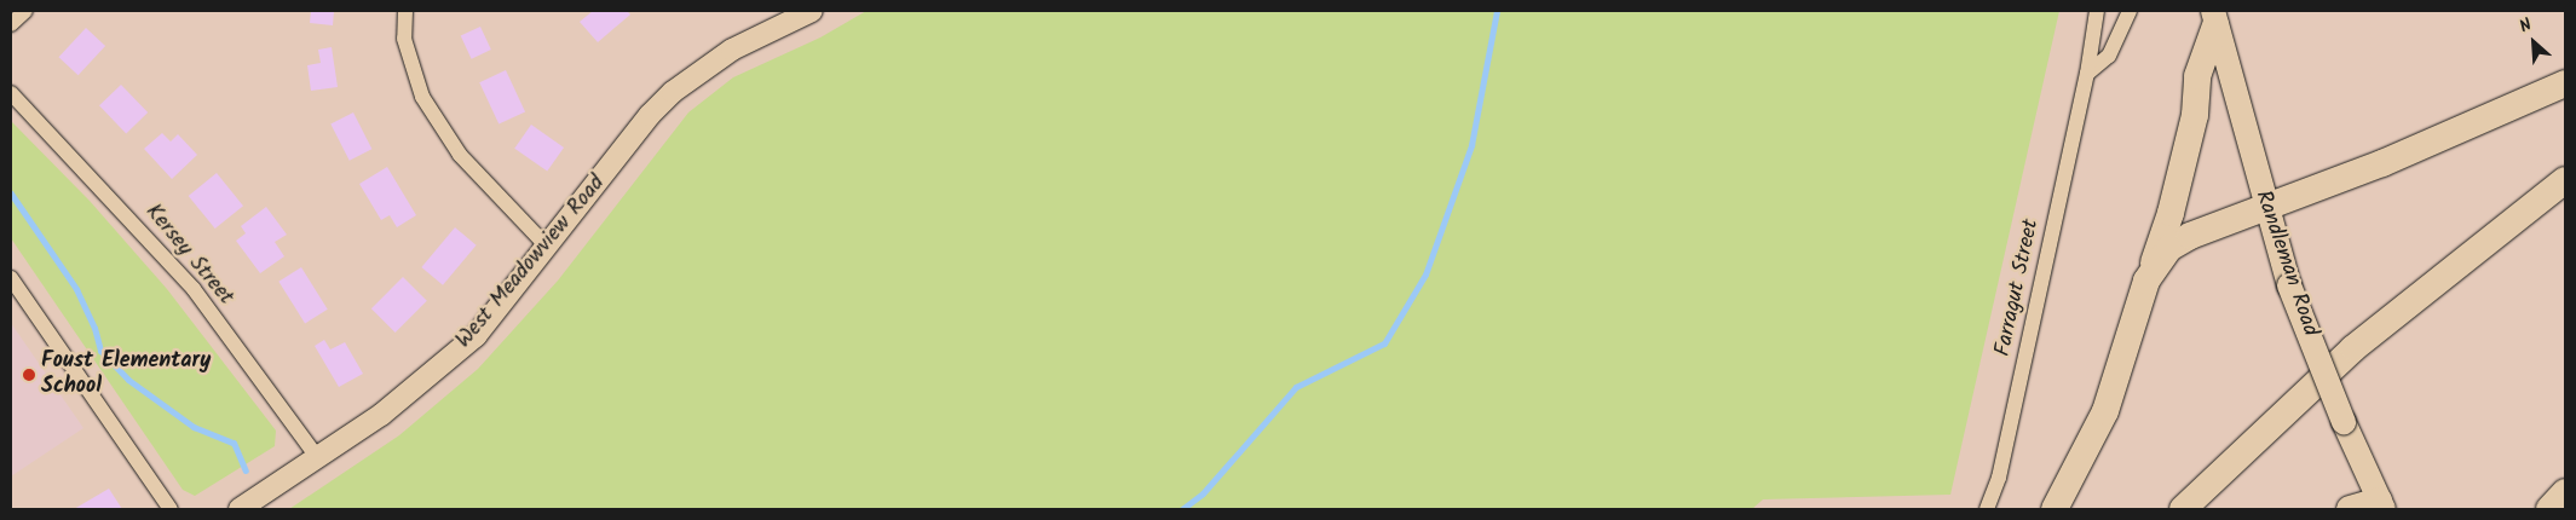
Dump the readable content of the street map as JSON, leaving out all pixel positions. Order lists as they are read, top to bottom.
{
  "streets": {
    "main road": ["Randleman Road"],
    "street": ["Kersey Street", "West Meadowview Road", "Farragut Street"]
  },
  "crossings": [
    ["Kersey Street", "West Meadowview Road"]
  ],
  "places": ["Foust Elementary School"],
  "north": "top left"
}
